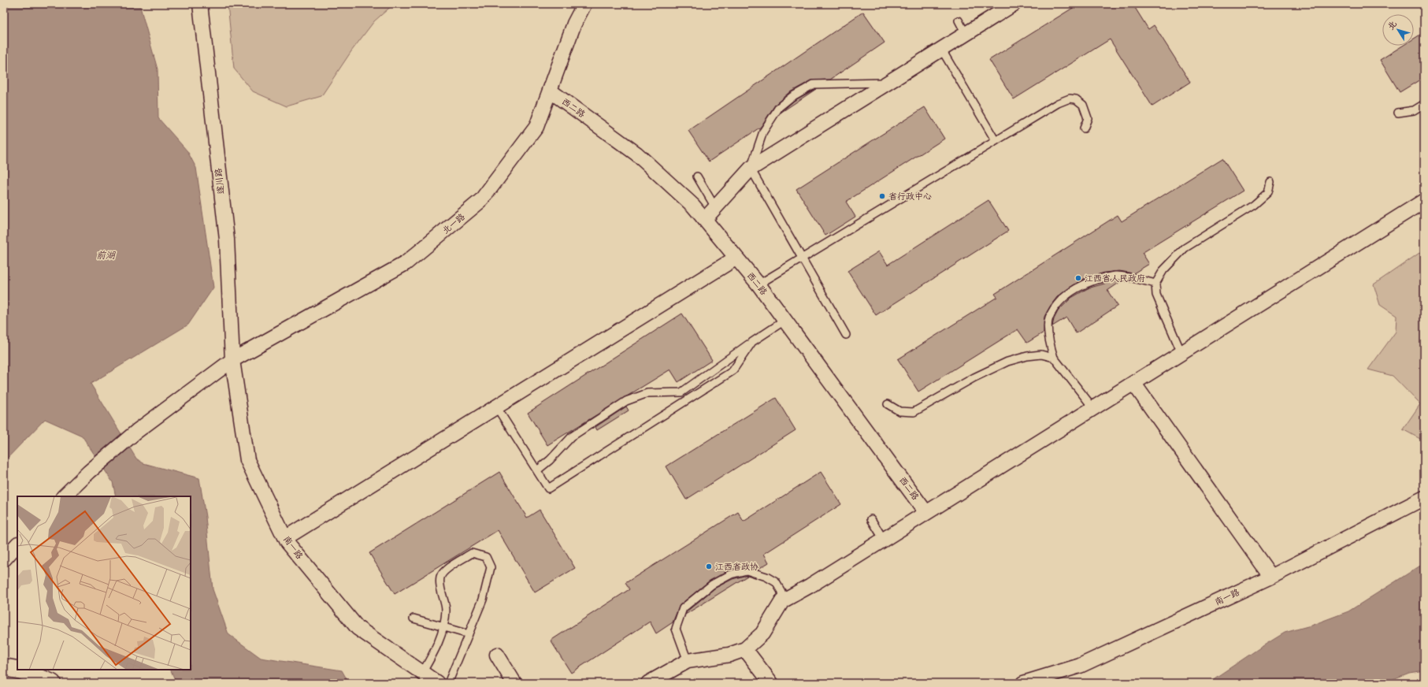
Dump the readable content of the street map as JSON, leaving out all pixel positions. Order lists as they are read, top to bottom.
{
  "streets": {
    "street": [
      "西二路",
      "遂川路",
      "北一路",
      "南一路"
    ]
  },
  "crossings": [
    ["西二路", "北一路"],
    ["遂川路", "北一路"],
    ["遂川路", "南一路"],
    ["北一路", "南一路"]
  ],
  "water": ["前湖"],
  "places": ["省行政中心", "江西省人民政府", "江西省政协"],
  "north": "top left"
}
